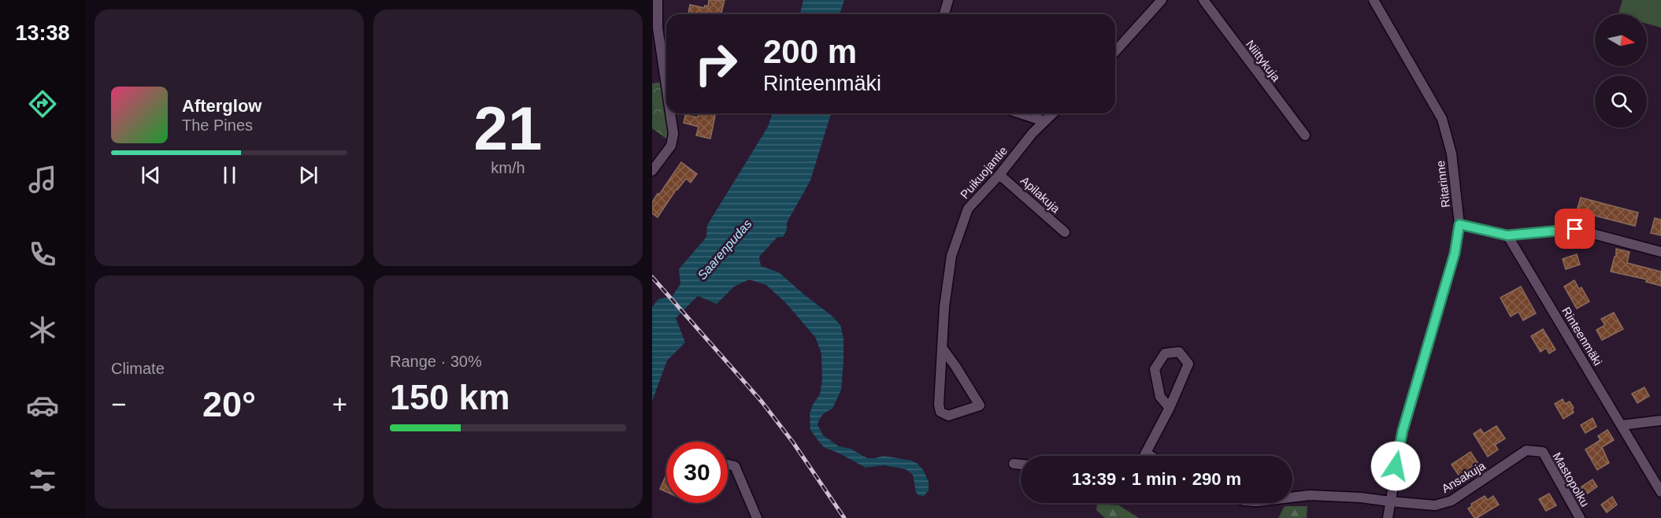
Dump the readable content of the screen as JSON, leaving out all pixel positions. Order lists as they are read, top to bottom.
{
  "streets": {
    "street": [
      "Niittykuja",
      "Puikuojantie",
      "Ritarinne",
      "Apilakuja",
      "Rinteenmäki",
      "Ansakuja",
      "Mastopolku"
    ]
  },
  "crossings": [
    ["Puikuojantie", "Apilakuja"],
    ["Ritarinne", "Ansakuja"],
    ["Ansakuja", "Mastopolku"]
  ],
  "water": ["Saarenpudas"],
  "north": "right",
  "page": {
    "tabs": "13:38",
    "tile": [
      ["21", "km/h"],
      "Climate",
      ["Range · 30%", "150 km"]
    ],
    "turn": ["200 m", "Rinteenmäki"],
    "song": ["Afterglow", "The Pines"],
    "heat": ["−", "20°", "+"],
    "limit": "30",
    "trip": "13:39 · 1 min · 290 m"
  }
}
